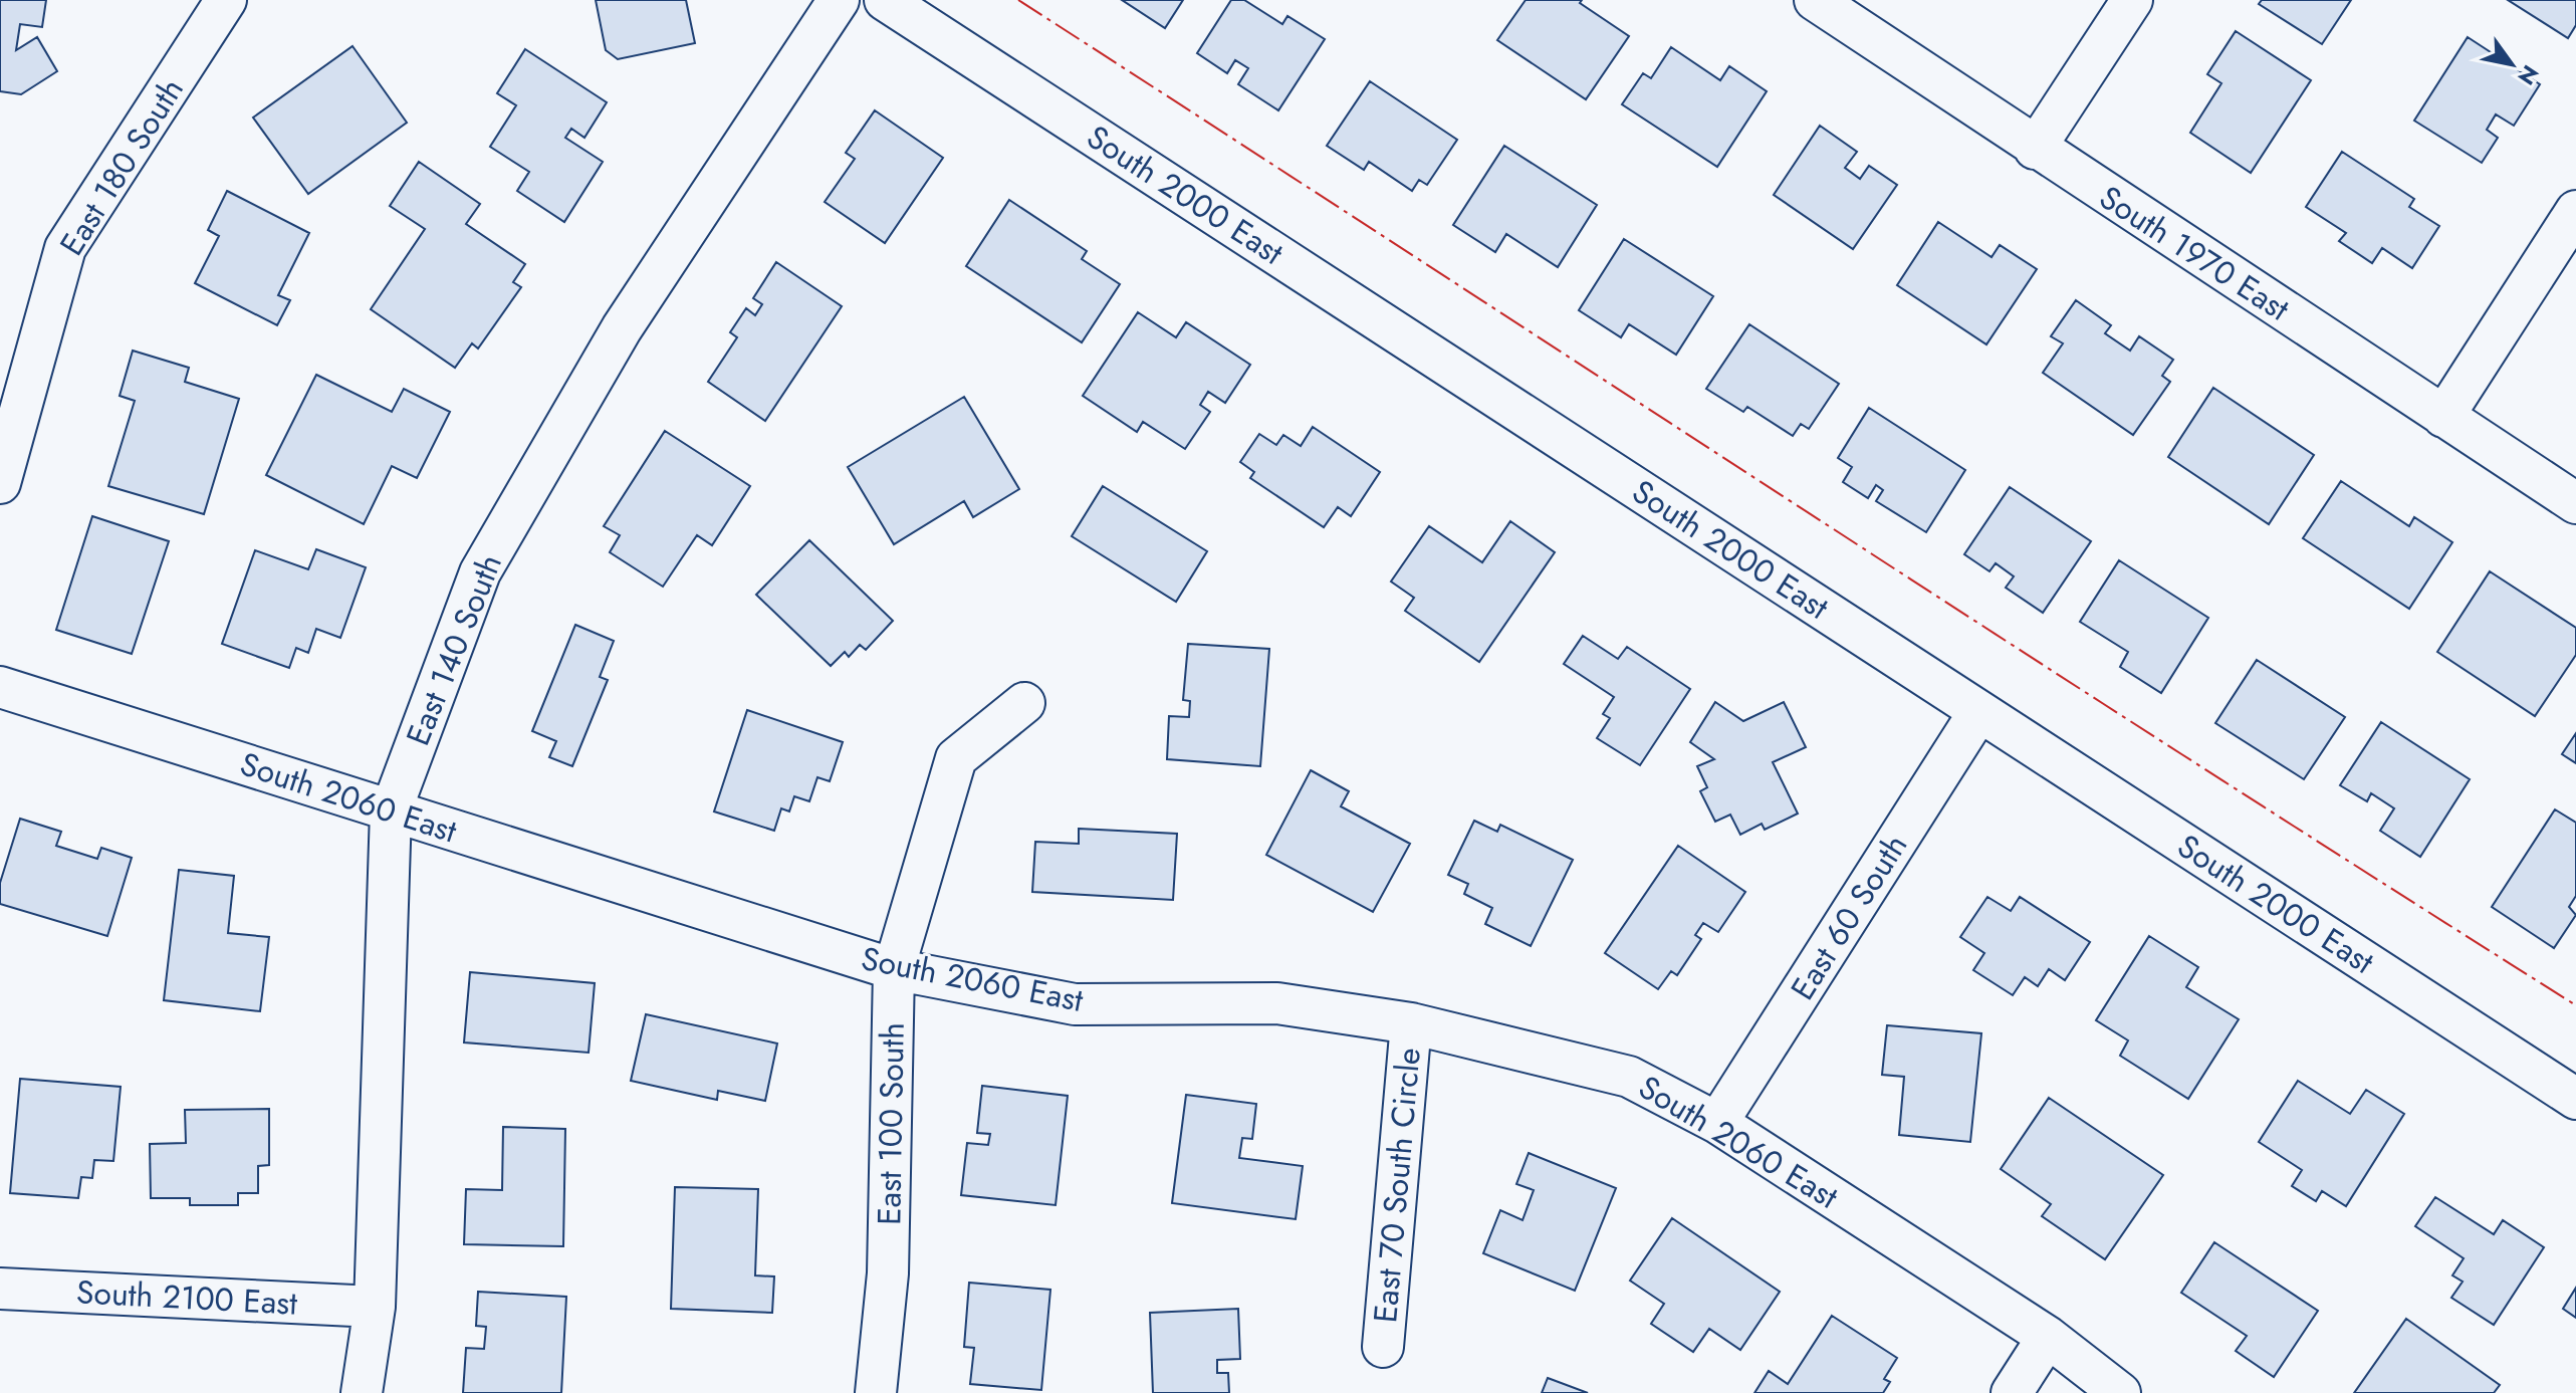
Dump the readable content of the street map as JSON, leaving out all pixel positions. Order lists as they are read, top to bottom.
{
  "streets": {
    "street": [
      "East 180 South",
      "South 2000 East",
      "South 1970 East",
      "East 140 South",
      "South 2060 East",
      "East 60 South",
      "East 100 South",
      "East 70 South Circle",
      "South 2100 East"
    ]
  },
  "crossings": [
    ["South 2000 East", "East 60 South"],
    ["East 140 South", "South 2060 East"],
    ["East 140 South", "South 2100 East"],
    ["South 2060 East", "East 60 South"],
    ["South 2060 East", "East 100 South"],
    ["South 2060 East", "East 70 South Circle"]
  ],
  "north": "bottom right"
}
